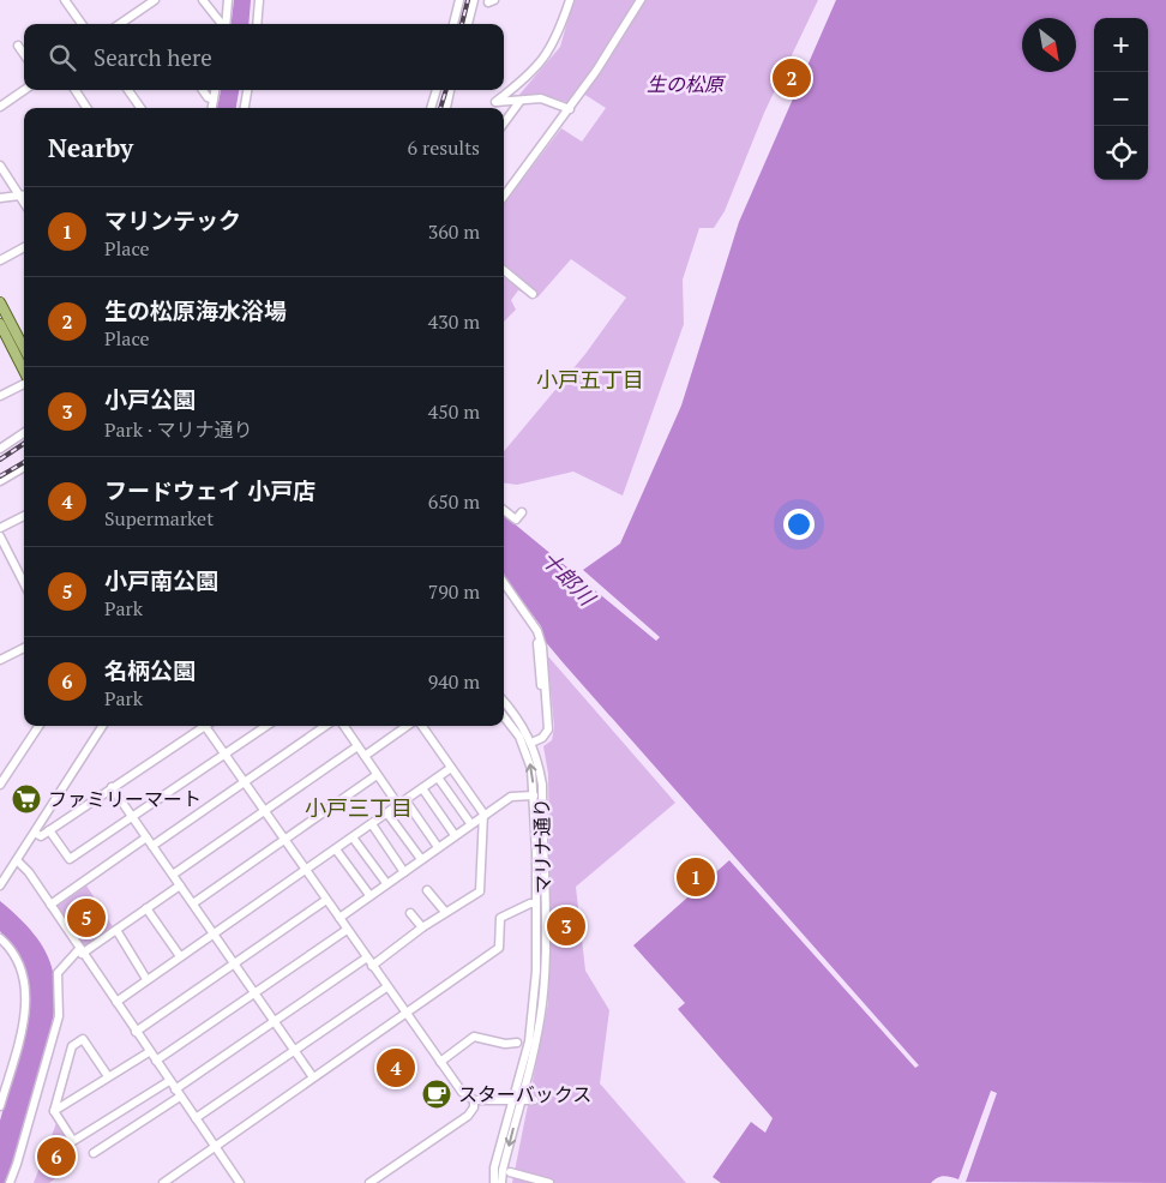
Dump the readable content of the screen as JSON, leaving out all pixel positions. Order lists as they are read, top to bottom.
{
  "streets": {
    "street": ["マリナ通り"]
  },
  "districts": ["小戸五丁目", "小戸三丁目"],
  "water": ["十郎川"],
  "parks": ["生の松原"],
  "places": {
    "supermarket": ["ファミリーマート"],
    "cafe": ["スターバックス"]
  },
  "north": "bottom right",
  "page": {
    "map_buttons": ["+", "−"],
    "search": "Search here",
    "pins": [
      "2",
      "1",
      "5",
      "3",
      "4",
      "6"
    ],
    "heading": ["Nearby", "6 results"],
    "list": [
      {
        "mark": "1",
        "name": "マリンテック",
        "note": "Place",
        "value": "360 m"
      },
      {
        "mark": "2",
        "name": "生の松原海水浴場",
        "note": "Place",
        "value": "430 m"
      },
      {
        "mark": "3",
        "name": "小戸公園",
        "note": "Park · マリナ通り",
        "value": "450 m"
      },
      {
        "mark": "4",
        "name": "フードウェイ 小戸店",
        "note": "Supermarket",
        "value": "650 m"
      },
      {
        "mark": "5",
        "name": "小戸南公園",
        "note": "Park",
        "value": "790 m"
      },
      {
        "mark": "6",
        "name": "名柄公園",
        "note": "Park",
        "value": "940 m"
      }
    ]
  }
}
